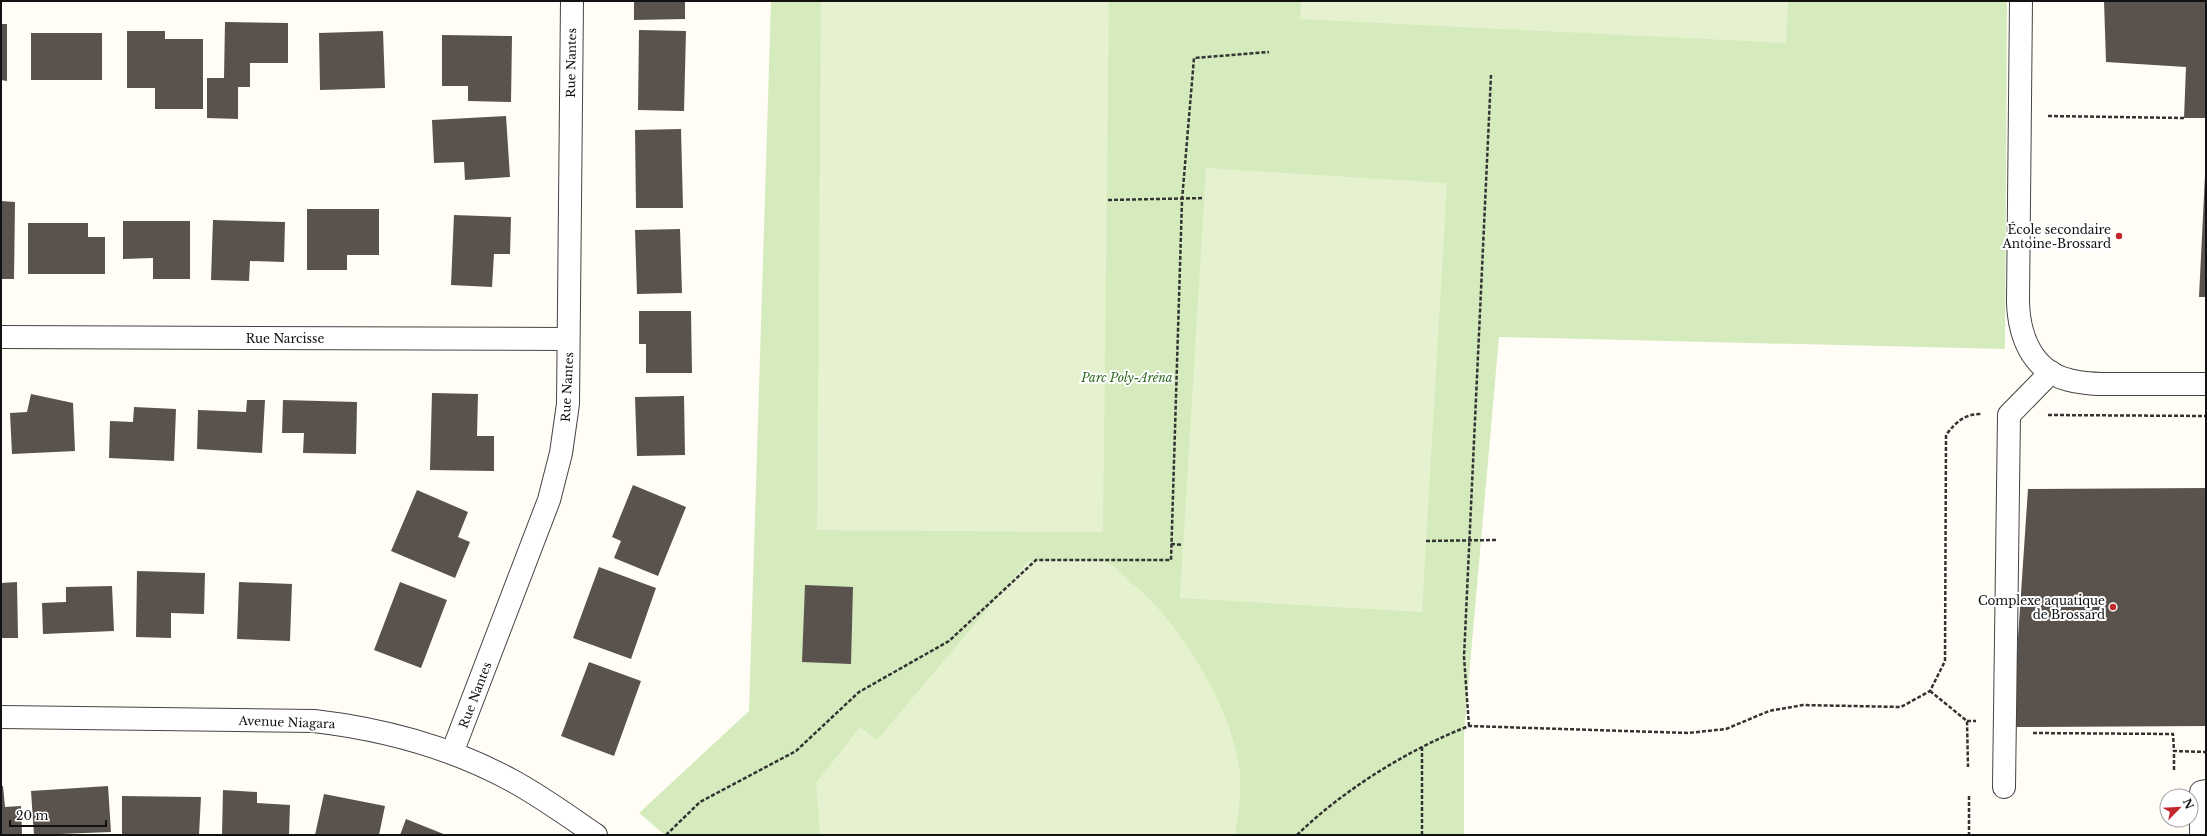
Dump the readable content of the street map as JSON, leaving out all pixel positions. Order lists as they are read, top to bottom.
{
  "streets": {
    "street": ["Rue Nantes", "Rue Narcisse", "Avenue Niagara"]
  },
  "crossings": [
    ["Rue Nantes", "Rue Narcisse"],
    ["Rue Nantes", "Avenue Niagara"]
  ],
  "parks": ["Parc Poly-Aréna"],
  "places": ["École secondaire Antoine-Brossard", "Complexe aquatique de Brossard"],
  "scale_bar": "20 m",
  "north": "top right"
}
